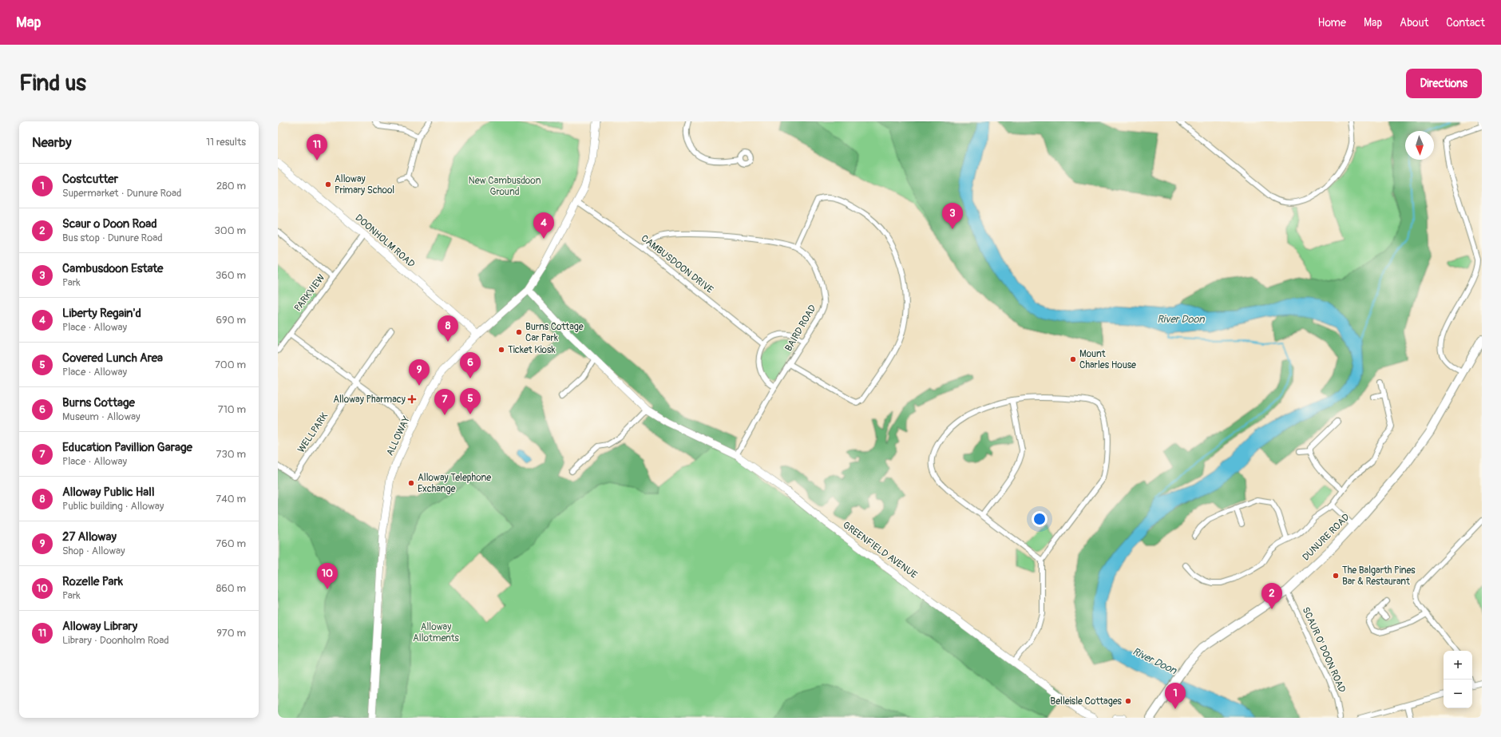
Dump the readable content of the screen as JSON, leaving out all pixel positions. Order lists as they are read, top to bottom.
{
  "streets": {
    "main road": ["DUNURE ROAD"],
    "street": [
      "DOONHOLM ROAD",
      "CAMBUSDOON DRIVE",
      "PARKVIEW",
      "BAIRD ROAD",
      "WELLPARK",
      "ALLOWAY",
      "GREENFIELD AVENUE",
      "SCAUR O' DOON ROAD"
    ]
  },
  "crossings": [
    ["DOONHOLM ROAD", "PARKVIEW"],
    ["DOONHOLM ROAD", "ALLOWAY"],
    ["CAMBUSDOON DRIVE", "BAIRD ROAD"],
    ["CAMBUSDOON DRIVE", "ALLOWAY"],
    ["BAIRD ROAD", "GREENFIELD AVENUE"],
    ["ALLOWAY", "GREENFIELD AVENUE"],
    ["DUNURE ROAD", "SCAUR O' DOON ROAD"]
  ],
  "water": ["River Doon"],
  "parks": ["New Cambusdoon Ground", "Alloway Allotments"],
  "places": {
    "other": [
      "Alloway Primary School",
      "Burns Cottage Car Park",
      "Ticket Kiosk",
      "Mount Charles House",
      "Alloway Telephone Exchange",
      "The Balgarth Pines Bar & Restaurant",
      "Belleisle Cottages"
    ],
    "health": ["Alloway Pharmacy"]
  },
  "north": "bottom",
  "page": {
    "header": "Map",
    "nav": [
      "Home",
      "Map",
      "About",
      "Contact"
    ],
    "buttons": "Directions",
    "title": "Find us",
    "heading": ["Nearby", "11 results"],
    "pins": [
      "11",
      "3",
      "4",
      "8",
      "6",
      "9",
      "5",
      "7",
      "10",
      "2",
      "1"
    ],
    "list": [
      {
        "mark": "1",
        "name": "Costcutter",
        "note": "Supermarket · Dunure Road",
        "value": "280 m"
      },
      {
        "mark": "2",
        "name": "Scaur o Doon Road",
        "note": "Bus stop · Dunure Road",
        "value": "300 m"
      },
      {
        "mark": "3",
        "name": "Cambusdoon Estate",
        "note": "Park",
        "value": "360 m"
      },
      {
        "mark": "4",
        "name": "Liberty Regain'd",
        "note": "Place · Alloway",
        "value": "690 m"
      },
      {
        "mark": "5",
        "name": "Covered Lunch Area",
        "note": "Place · Alloway",
        "value": "700 m"
      },
      {
        "mark": "6",
        "name": "Burns Cottage",
        "note": "Museum · Alloway",
        "value": "710 m"
      },
      {
        "mark": "7",
        "name": "Education Pavillion Garage",
        "note": "Place · Alloway",
        "value": "730 m"
      },
      {
        "mark": "8",
        "name": "Alloway Public Hall",
        "note": "Public building · Alloway",
        "value": "740 m"
      },
      {
        "mark": "9",
        "name": "27 Alloway",
        "note": "Shop · Alloway",
        "value": "760 m"
      },
      {
        "mark": "10",
        "name": "Rozelle Park",
        "note": "Park",
        "value": "860 m"
      },
      {
        "mark": "11",
        "name": "Alloway Library",
        "note": "Library · Doonholm Road",
        "value": "970 m"
      }
    ],
    "map_buttons": ["+", "−"]
  }
}
